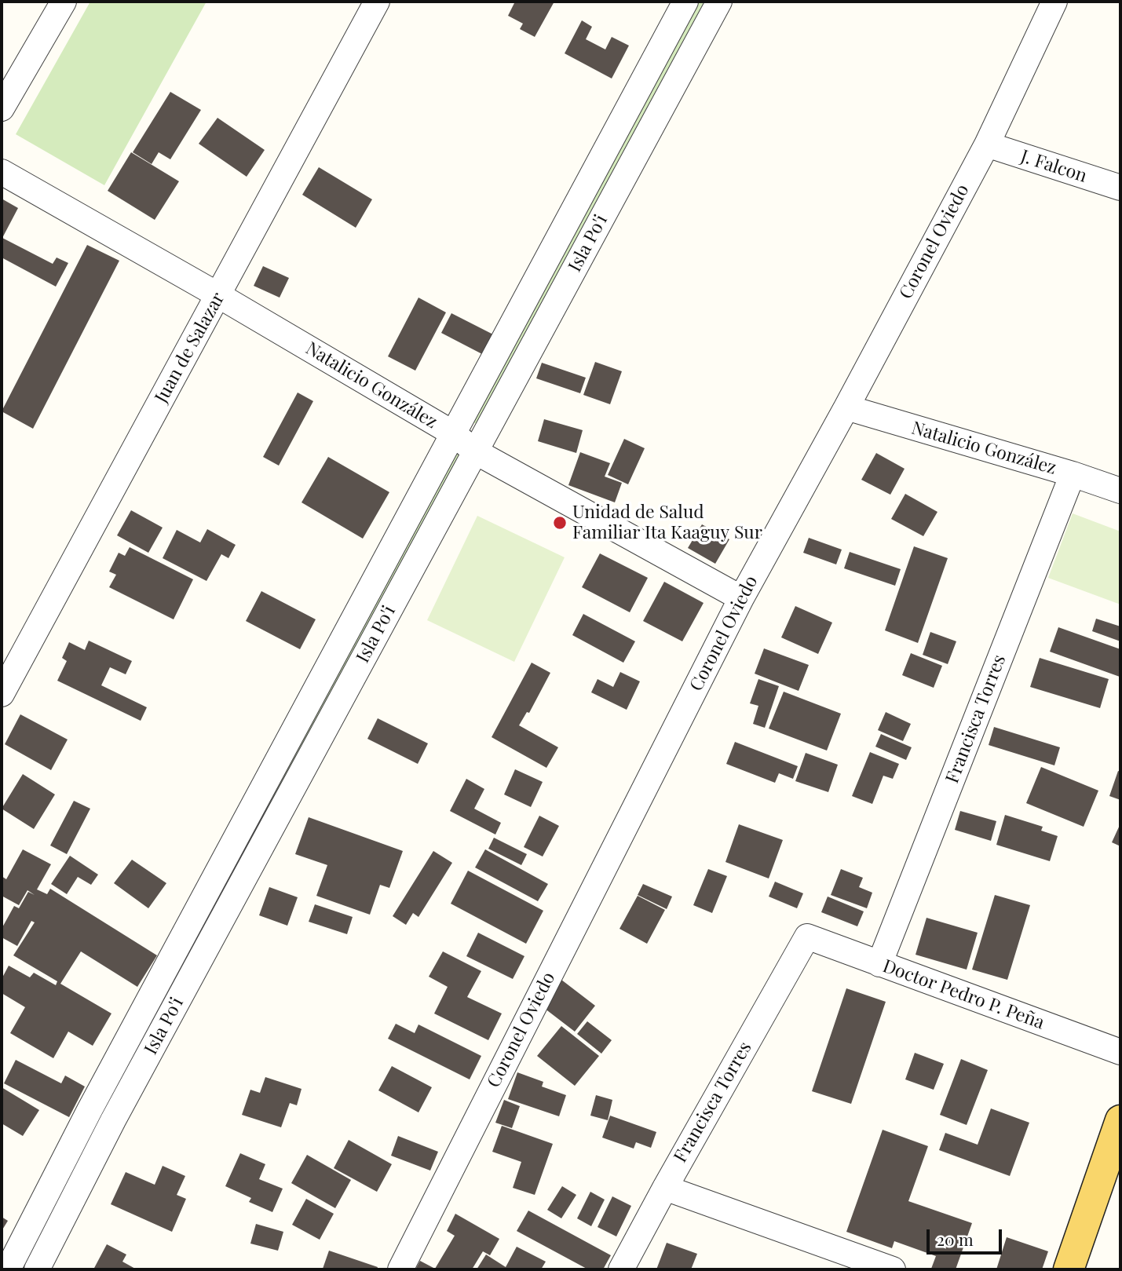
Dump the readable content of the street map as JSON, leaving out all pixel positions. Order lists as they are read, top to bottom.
{
  "streets": {
    "street": [
      "J. Falcon",
      "Coronel Oviedo",
      "Isla Po'i",
      "Juan de Salazar",
      "Natalicio González",
      "Francisca Torres",
      "Doctor Pedro P. Peña"
    ]
  },
  "crossings": [
    ["J. Falcon", "Coronel Oviedo"],
    ["Coronel Oviedo", "Natalicio González"],
    ["Isla Po'i", "Natalicio González"],
    ["Juan de Salazar", "Natalicio González"],
    ["Natalicio González", "Francisca Torres"],
    ["Francisca Torres", "Doctor Pedro P. Peña"]
  ],
  "places": ["Unidad de Salud Familiar Ita Kaaguy Sur"],
  "scale_bar": "20 m"
}
